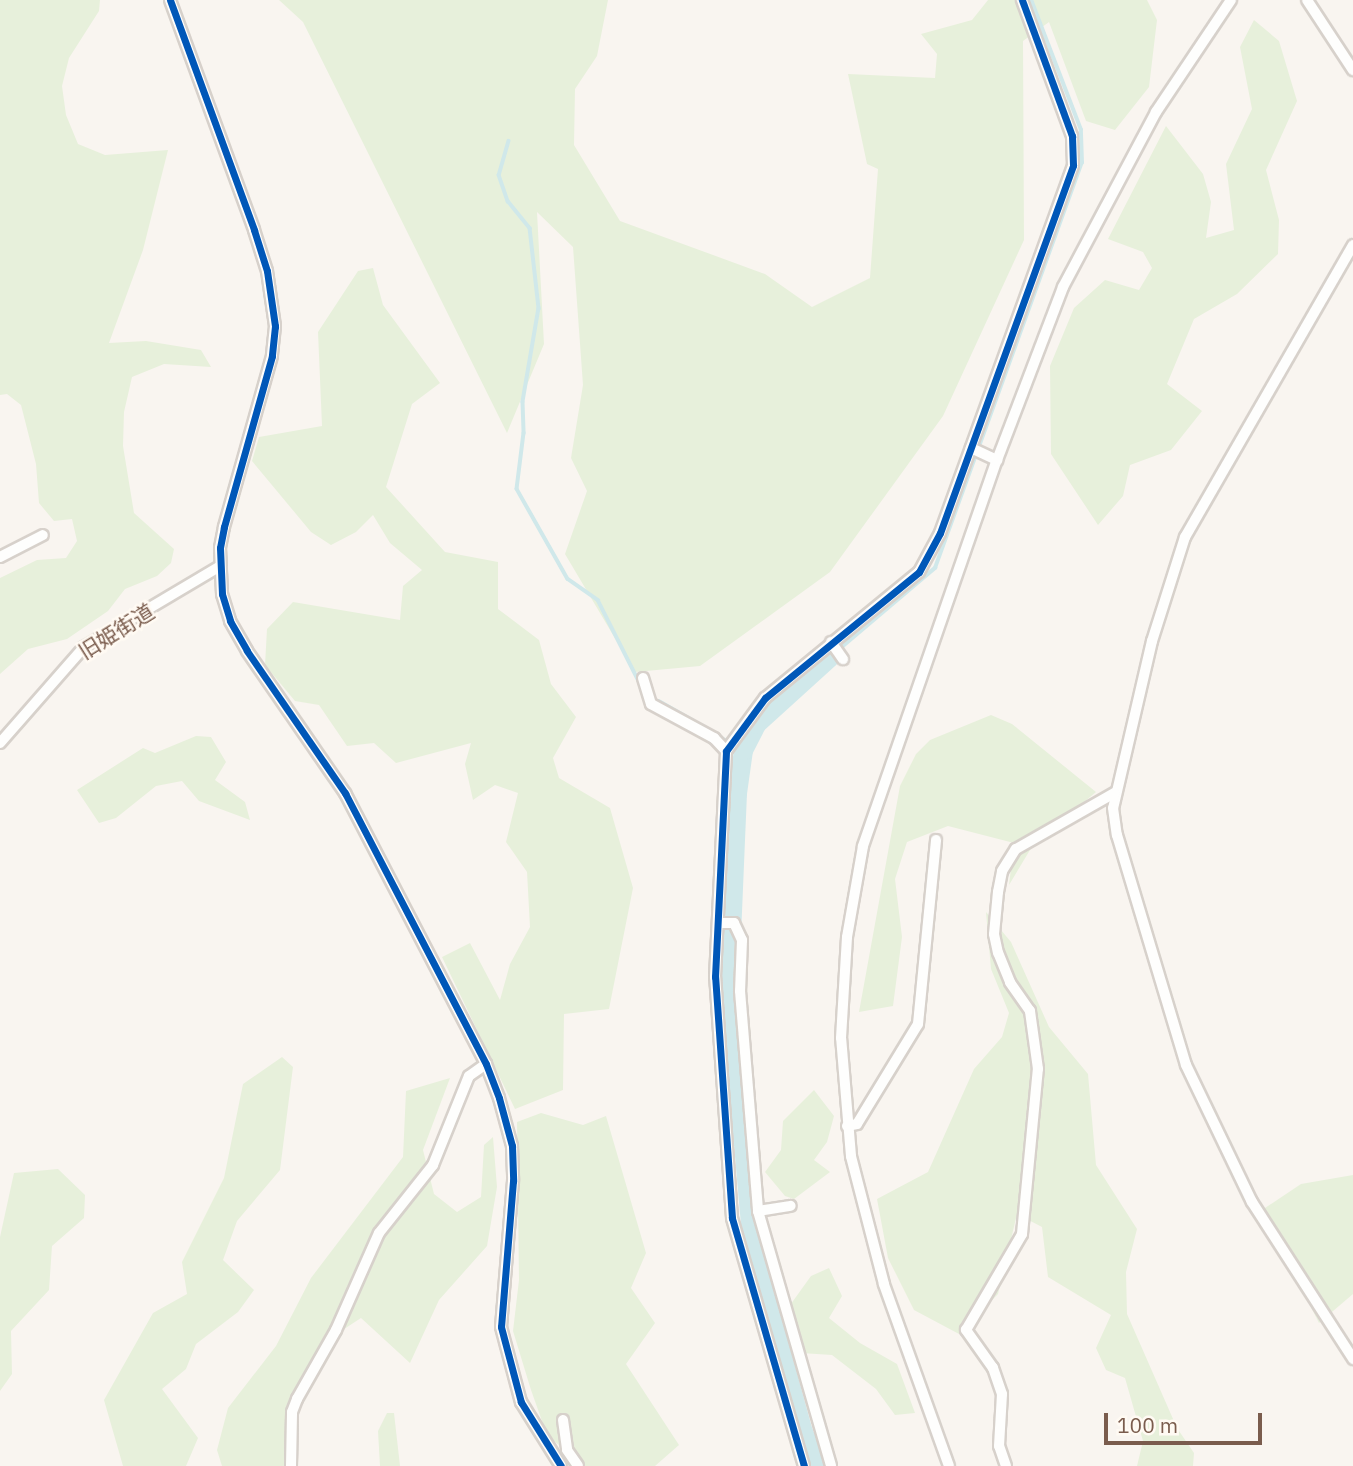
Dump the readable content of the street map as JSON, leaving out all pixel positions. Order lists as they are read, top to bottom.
{
  "streets": {
    "street": ["旧姫街道"]
  },
  "scale_bar": "100 m"
}
